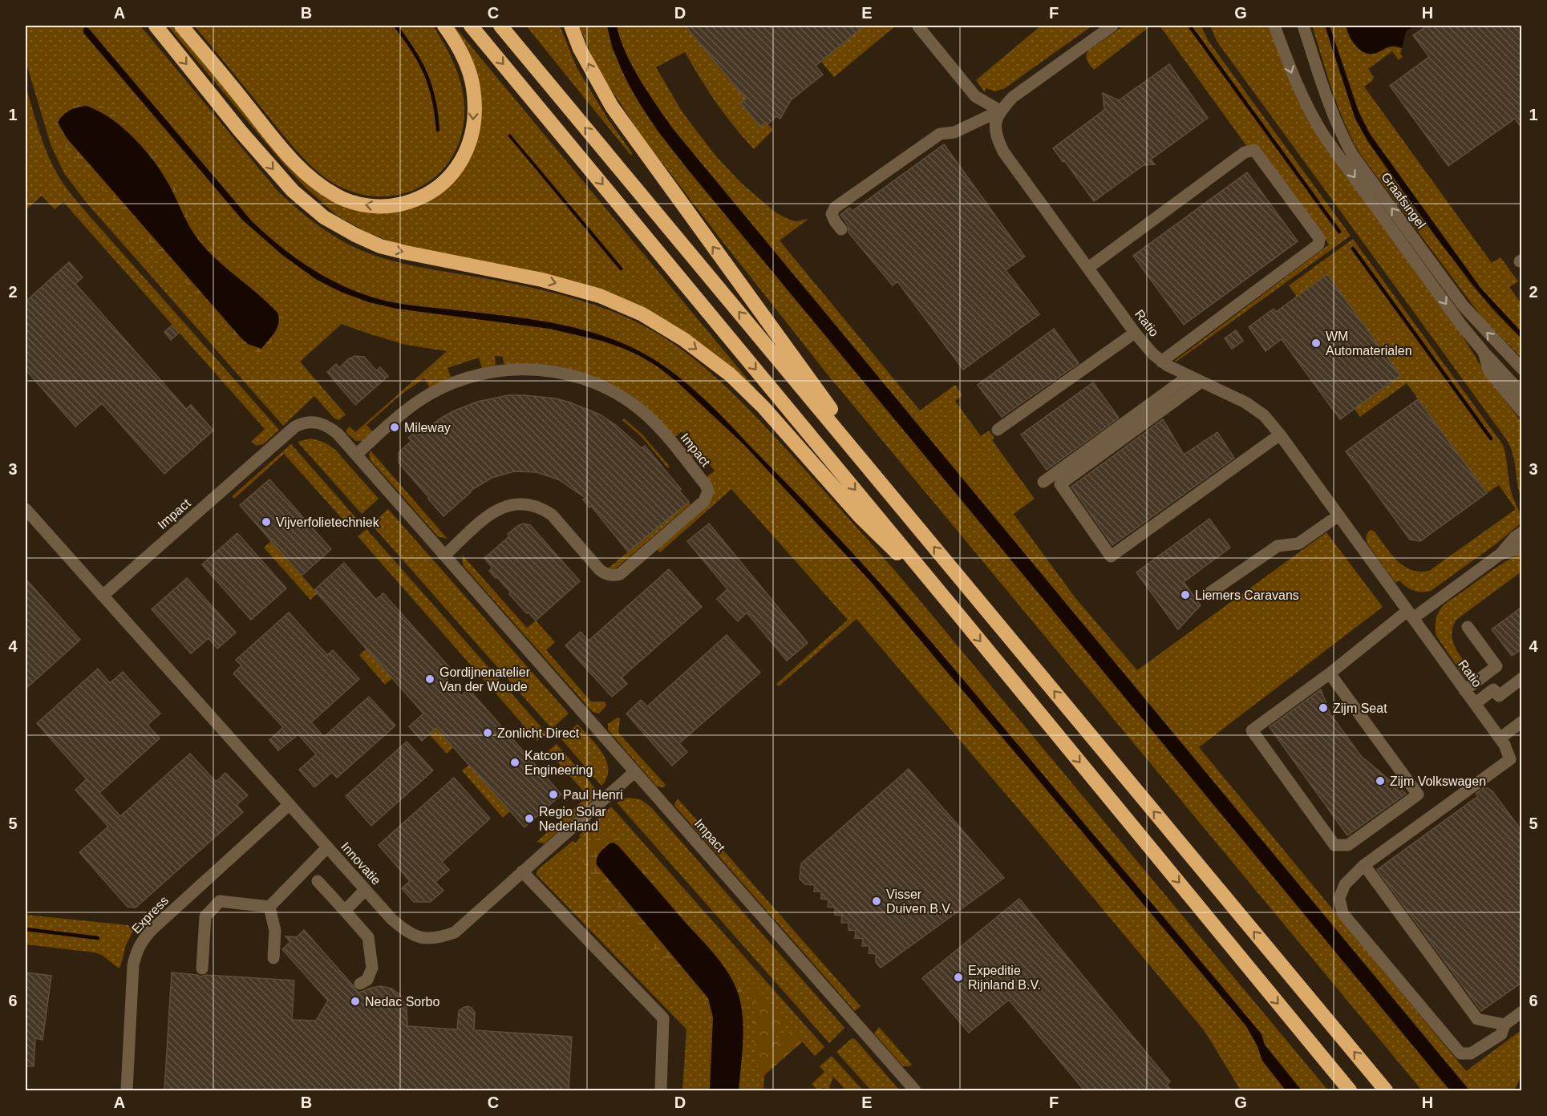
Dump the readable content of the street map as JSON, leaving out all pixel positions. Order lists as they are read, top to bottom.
{
  "streets": {
    "street": [
      "Graafsingel",
      "Ratio",
      "Impact",
      "Innovatie",
      "Express"
    ]
  },
  "crossings": [
    ["Impact", "Innovatie"],
    ["Innovatie", "Express"]
  ],
  "places": [
    "WM Automaterialen",
    "Mileway",
    "Vijverfolietechniek",
    "Liemers Caravans",
    "Gordijnenatelier Van der Woude",
    "Zijm Seat",
    "Zonlicht Direct",
    "Katcon Engineering",
    "Zijm Volkswagen",
    "Paul Henri",
    "Regio Solar Nederland",
    "Visser Duiven B.V.",
    "Expeditie Rijnland B.V.",
    "Nedac Sorbo"
  ],
  "grid": {
    "columns": [
      "A",
      "B",
      "C",
      "D",
      "E",
      "F",
      "G",
      "H"
    ],
    "rows": [
      "1",
      "2",
      "3",
      "4",
      "5",
      "6"
    ]
  }
}
